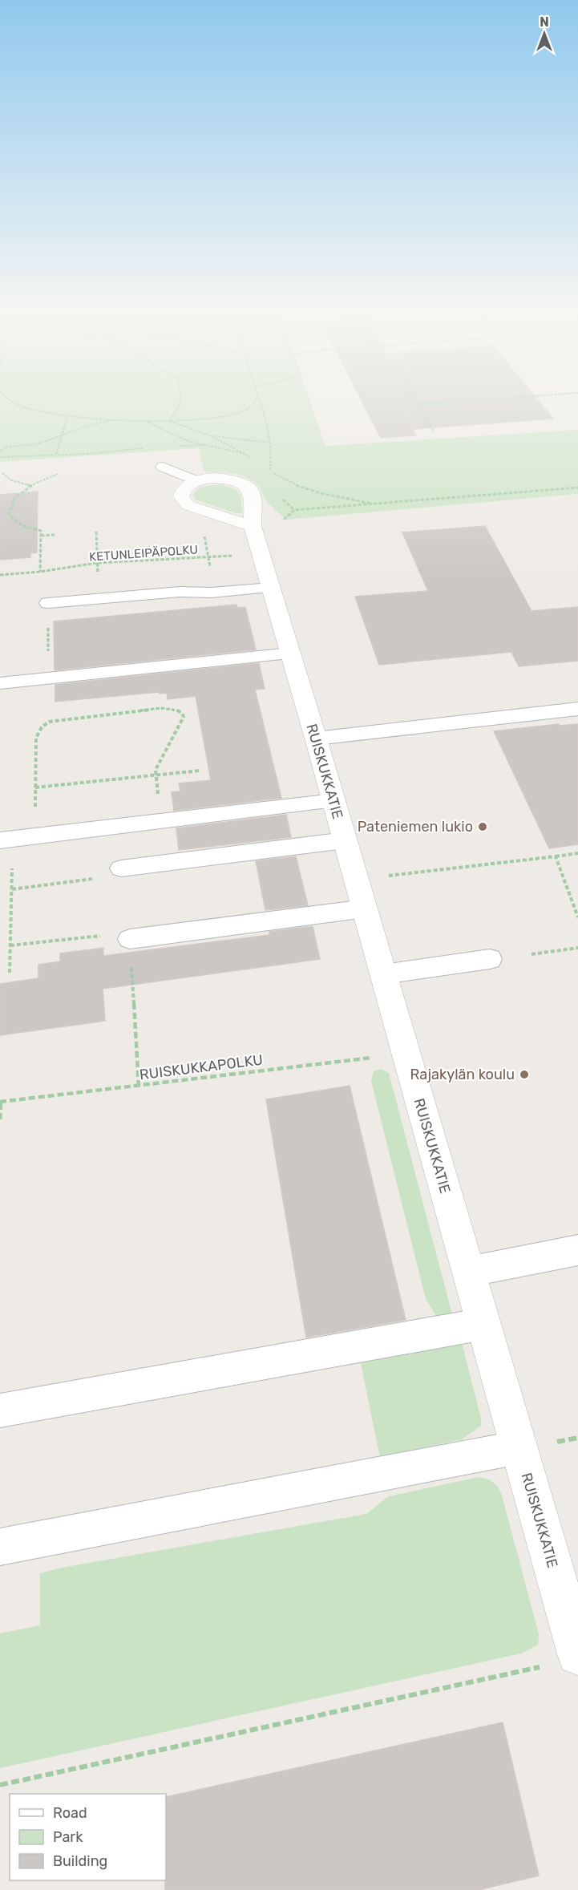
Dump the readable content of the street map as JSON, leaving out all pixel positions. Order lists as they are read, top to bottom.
{
  "streets": {
    "street": ["RUISKUKKATIE"],
    "path": ["KETUNLEIPÄPOLKU", "RUISKUKKAPOLKU"]
  },
  "crossings": [
    ["KETUNLEIPÄPOLKU", "RUISKUKKATIE"],
    ["RUISKUKKATIE", "RUISKUKKAPOLKU"]
  ],
  "places": ["Pateniemen lukio", "Rajakylän koulu"],
  "legend": ["Road", "Park", "Building"],
  "north": "top"
}
